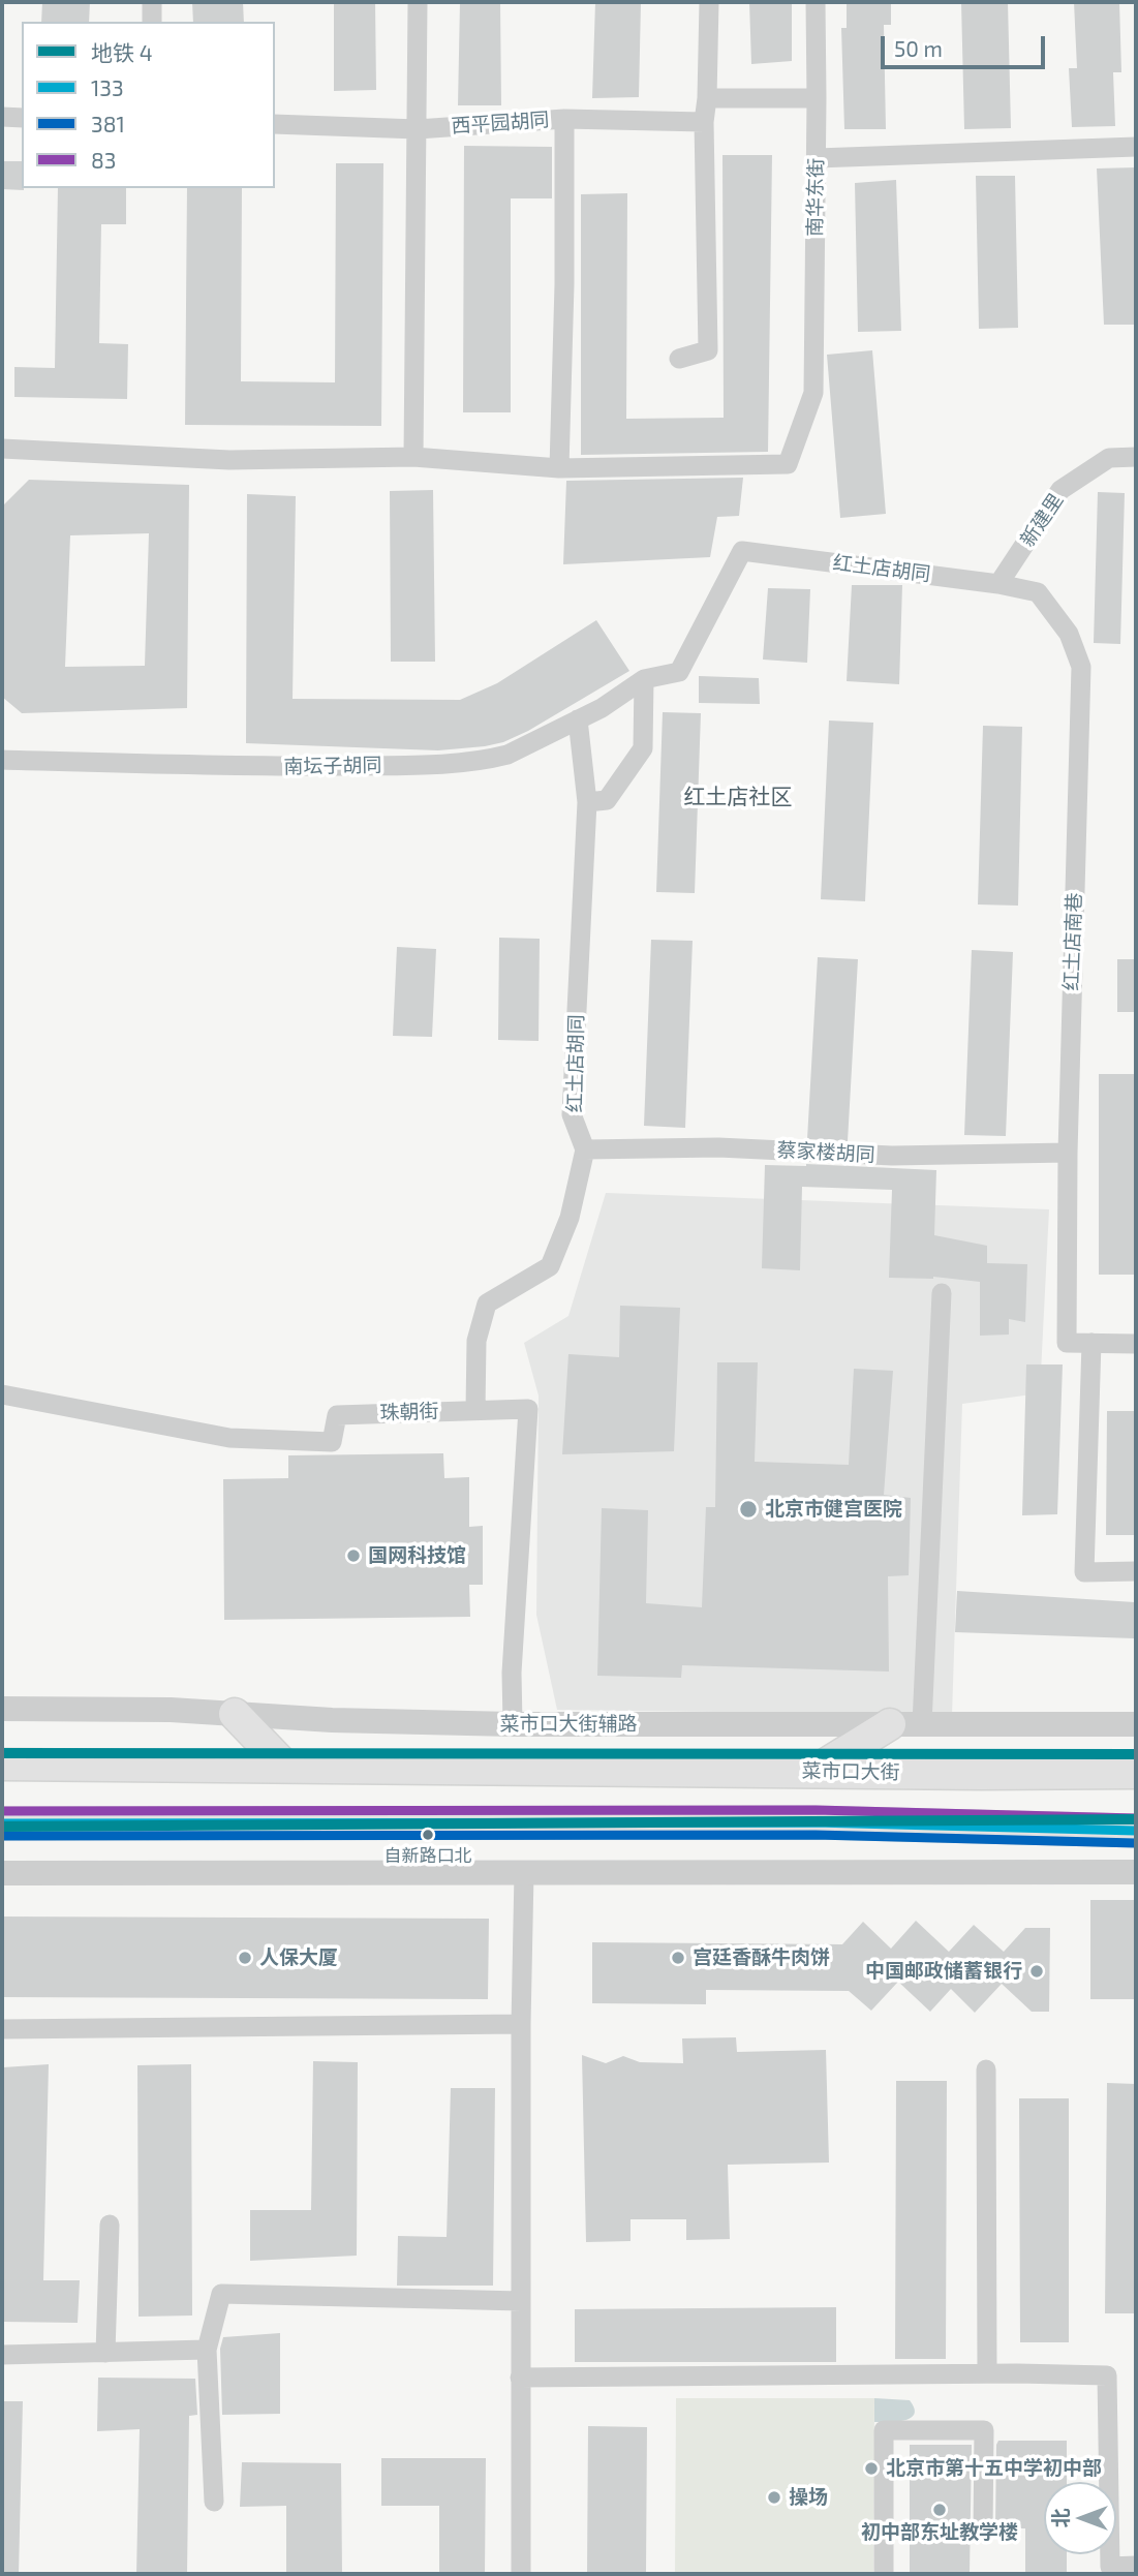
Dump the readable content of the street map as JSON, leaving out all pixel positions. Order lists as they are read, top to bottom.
{
  "streets": {
    "main road": ["菜市口大街"],
    "street": [
      "西平园胡同",
      "南华东街",
      "新建里",
      "红土店胡同",
      "南坛子胡同",
      "红土店南巷",
      "蔡家楼胡同",
      "珠朝街",
      "菜市口大街辅路"
    ]
  },
  "crossings": [
    ["新建里", "红土店胡同"],
    ["新建里", "红土店南巷"],
    ["红土店胡同", "南坛子胡同"],
    ["红土店胡同", "红土店南巷"],
    ["红土店胡同", "蔡家楼胡同"],
    ["红土店南巷", "蔡家楼胡同"],
    ["珠朝街", "菜市口大街辅路"]
  ],
  "districts": ["红土店社区"],
  "places": [
    "北京市健宫医院",
    "国网科技馆",
    "自新路口北",
    "人保大厦",
    "宫廷香酥牛肉饼",
    "中国邮政储蓄银行",
    "北京市第十五中学初中部",
    "操场",
    "初中部东址教学楼"
  ],
  "lines": [
    "metro line 4",
    "transit line 83",
    "transit line 133",
    "transit line 381"
  ],
  "legend": [
    "地铁 4",
    "133",
    "381",
    "83"
  ],
  "scale_bar": "50 m",
  "north": "left"
}
